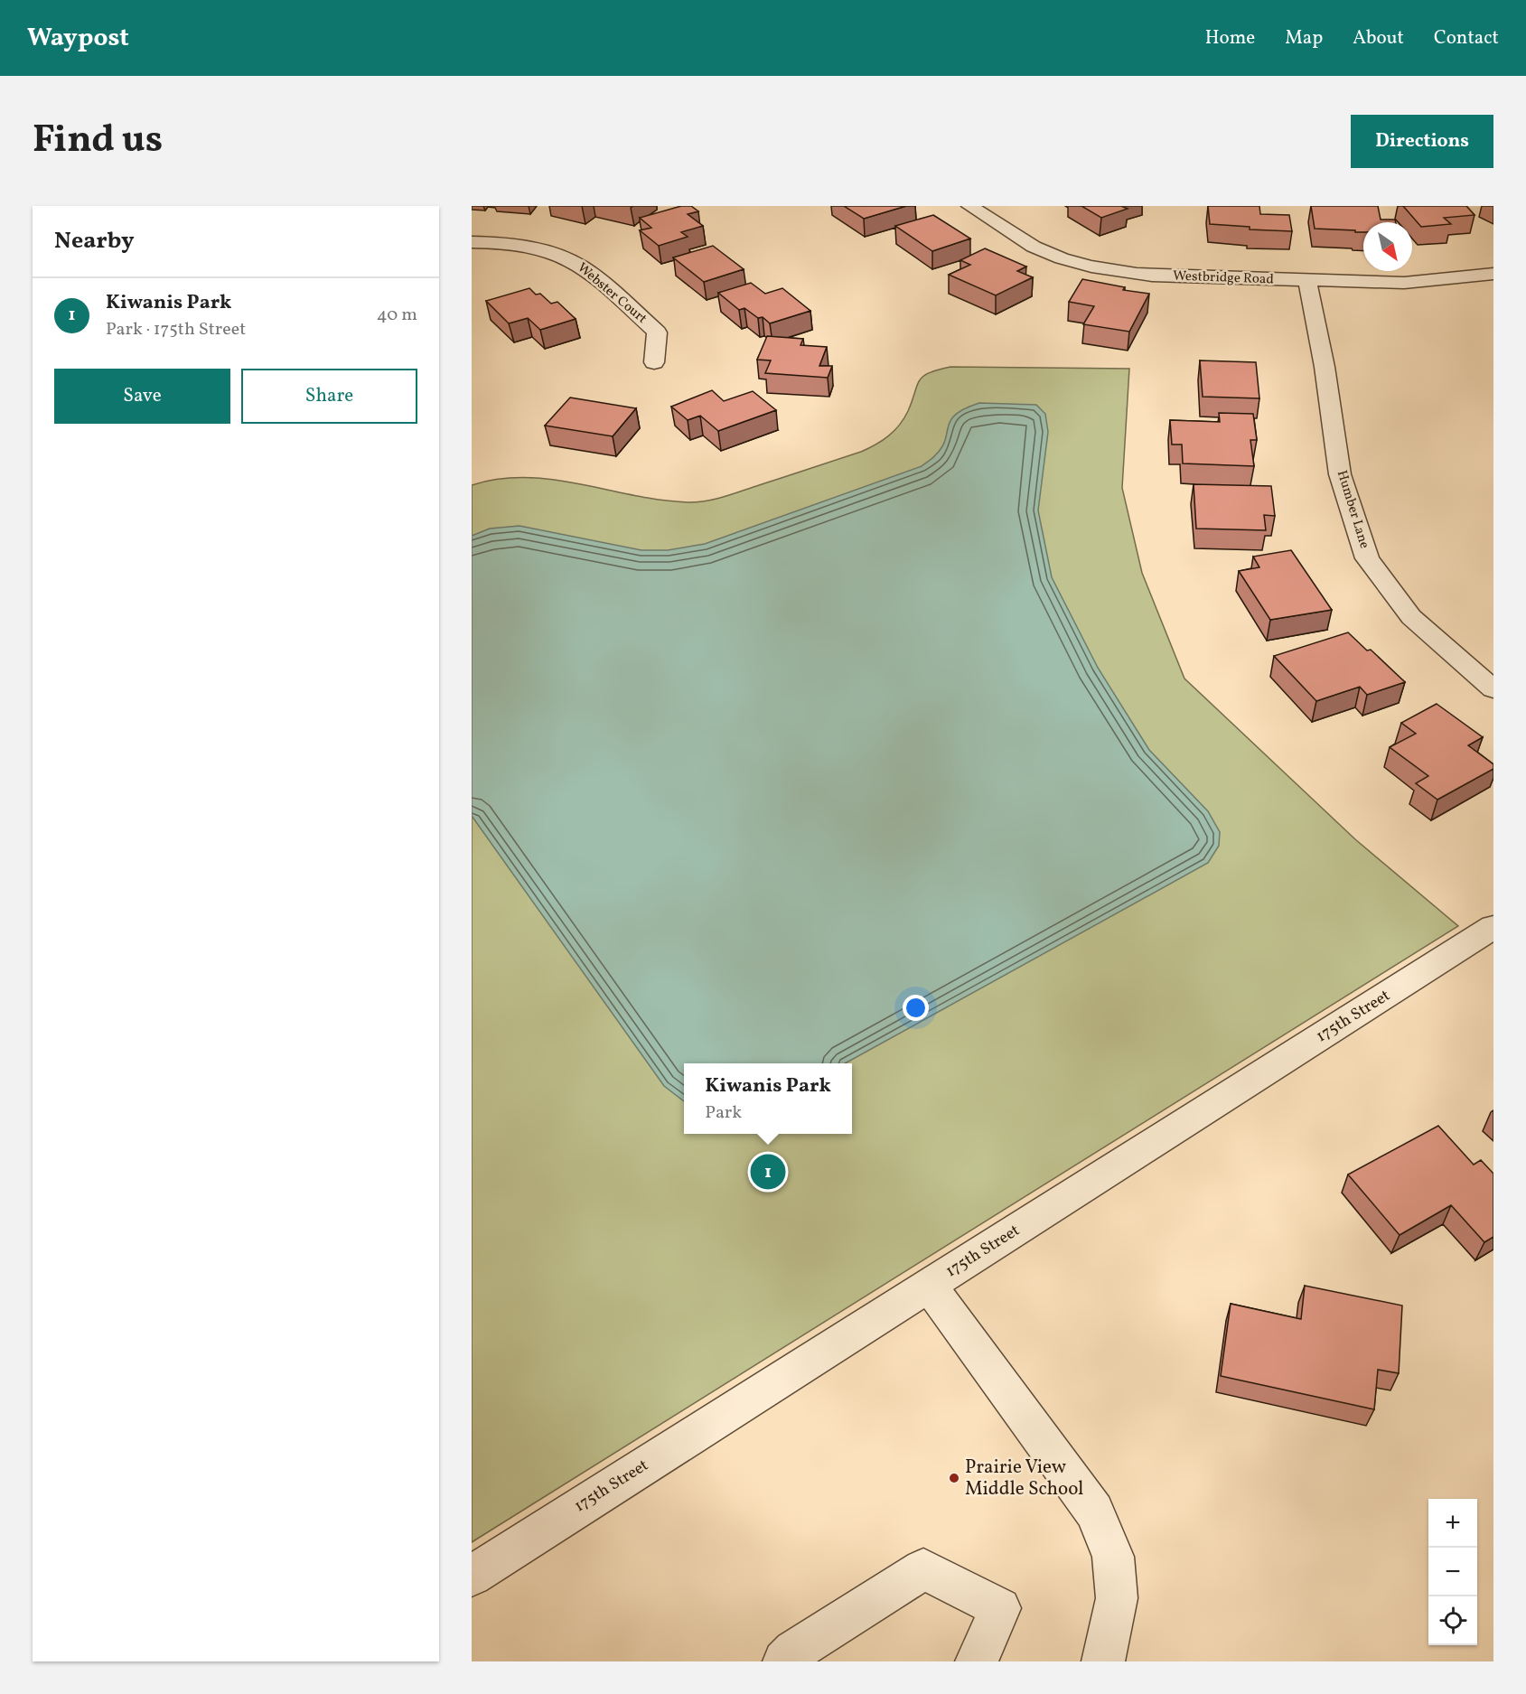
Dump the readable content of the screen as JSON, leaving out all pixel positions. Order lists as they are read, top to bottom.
{
  "streets": {
    "street": [
      "Westbridge Road",
      "Webster Court",
      "Humber Lane",
      "175th Street"
    ]
  },
  "crossings": [
    ["Westbridge Road", "Humber Lane"]
  ],
  "places": ["Prairie View Middle School"],
  "north": "bottom right",
  "page": {
    "header": "Waypost",
    "nav": [
      "Home",
      "Map",
      "About",
      "Contact"
    ],
    "title": "Find us",
    "buttons": [
      "Directions",
      ["Save", "Share"]
    ],
    "heading": "Nearby",
    "list": [
      {
        "mark": "1",
        "name": "Kiwanis Park",
        "note": "Park · 175th Street",
        "value": "40 m"
      }
    ],
    "popup": ["Kiwanis Park", "Park"],
    "pins": "1",
    "map_buttons": ["+", "−"]
  }
}
